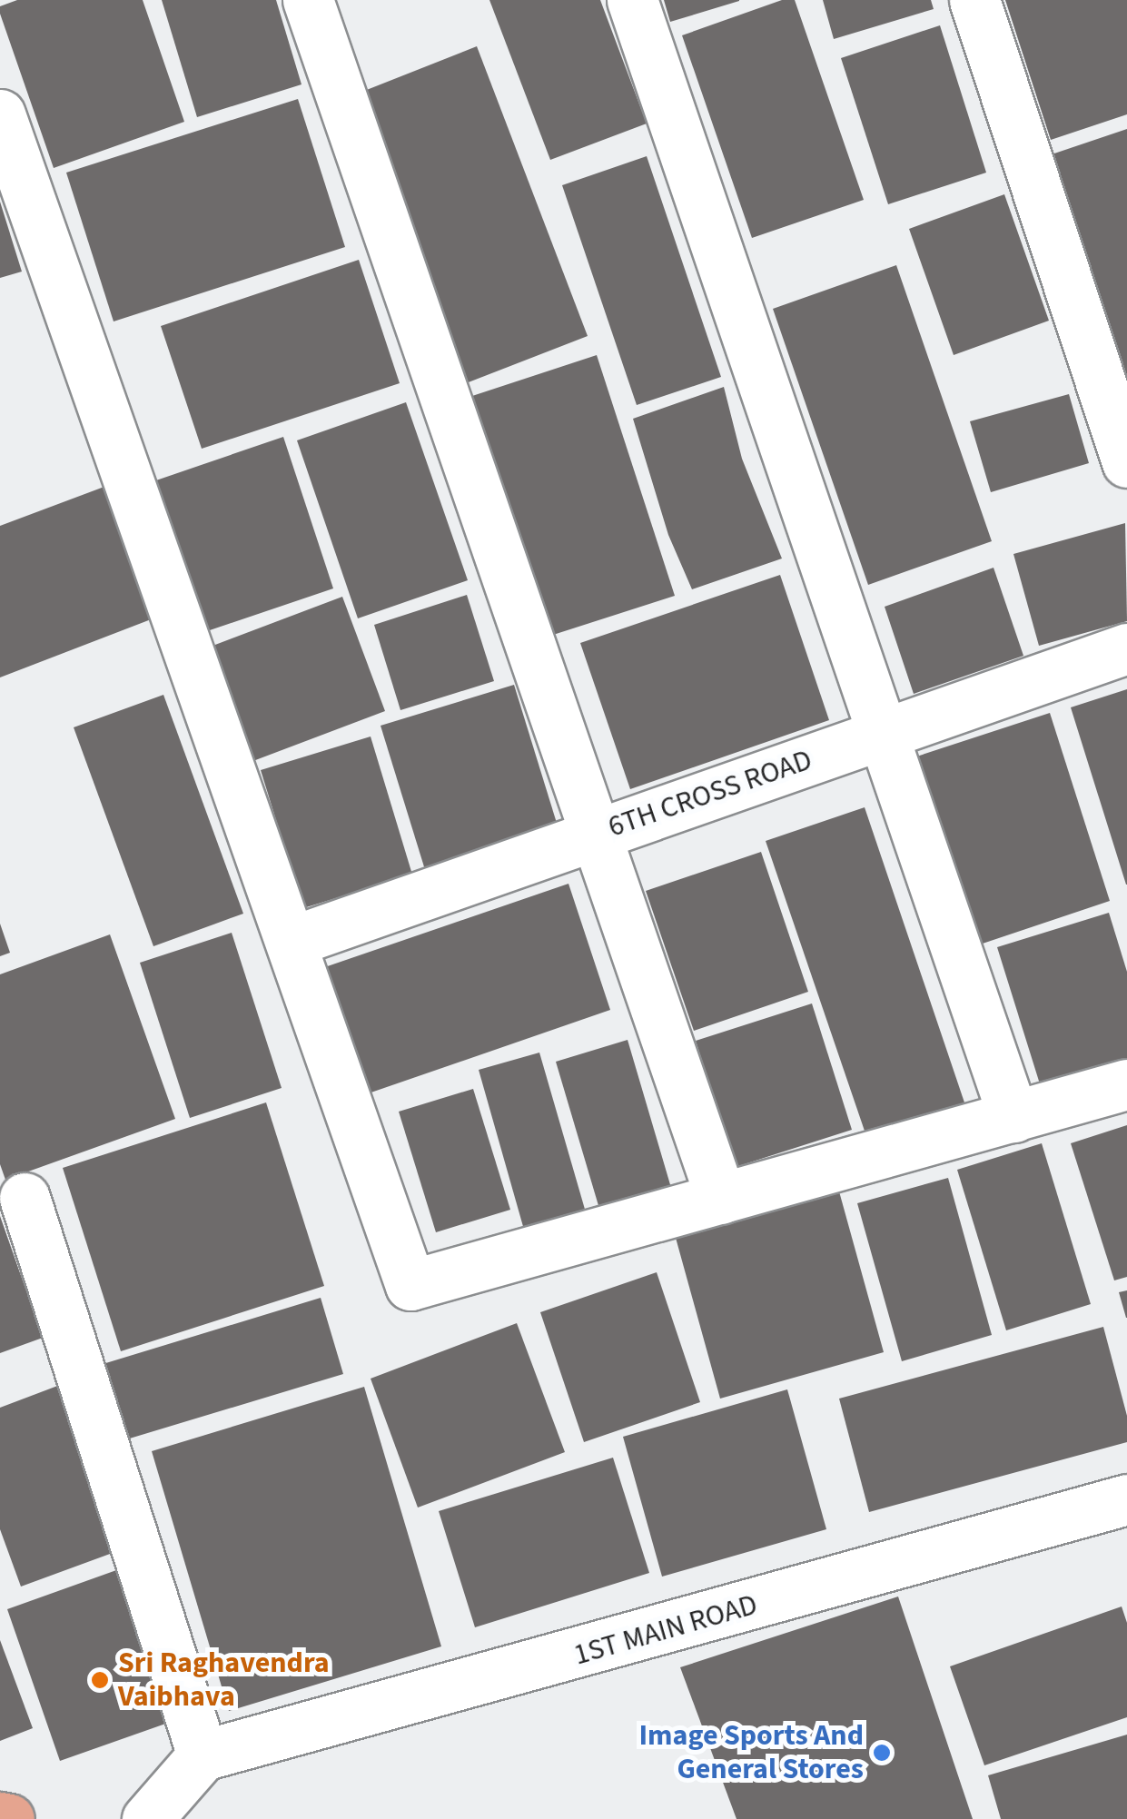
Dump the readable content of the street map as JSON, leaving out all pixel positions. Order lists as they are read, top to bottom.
{
  "streets": {
    "street": ["6TH CROSS ROAD", "1ST MAIN ROAD"]
  },
  "places": ["Sri Raghavendra Vaibhava", "Image Sports And General Stores"]
}
